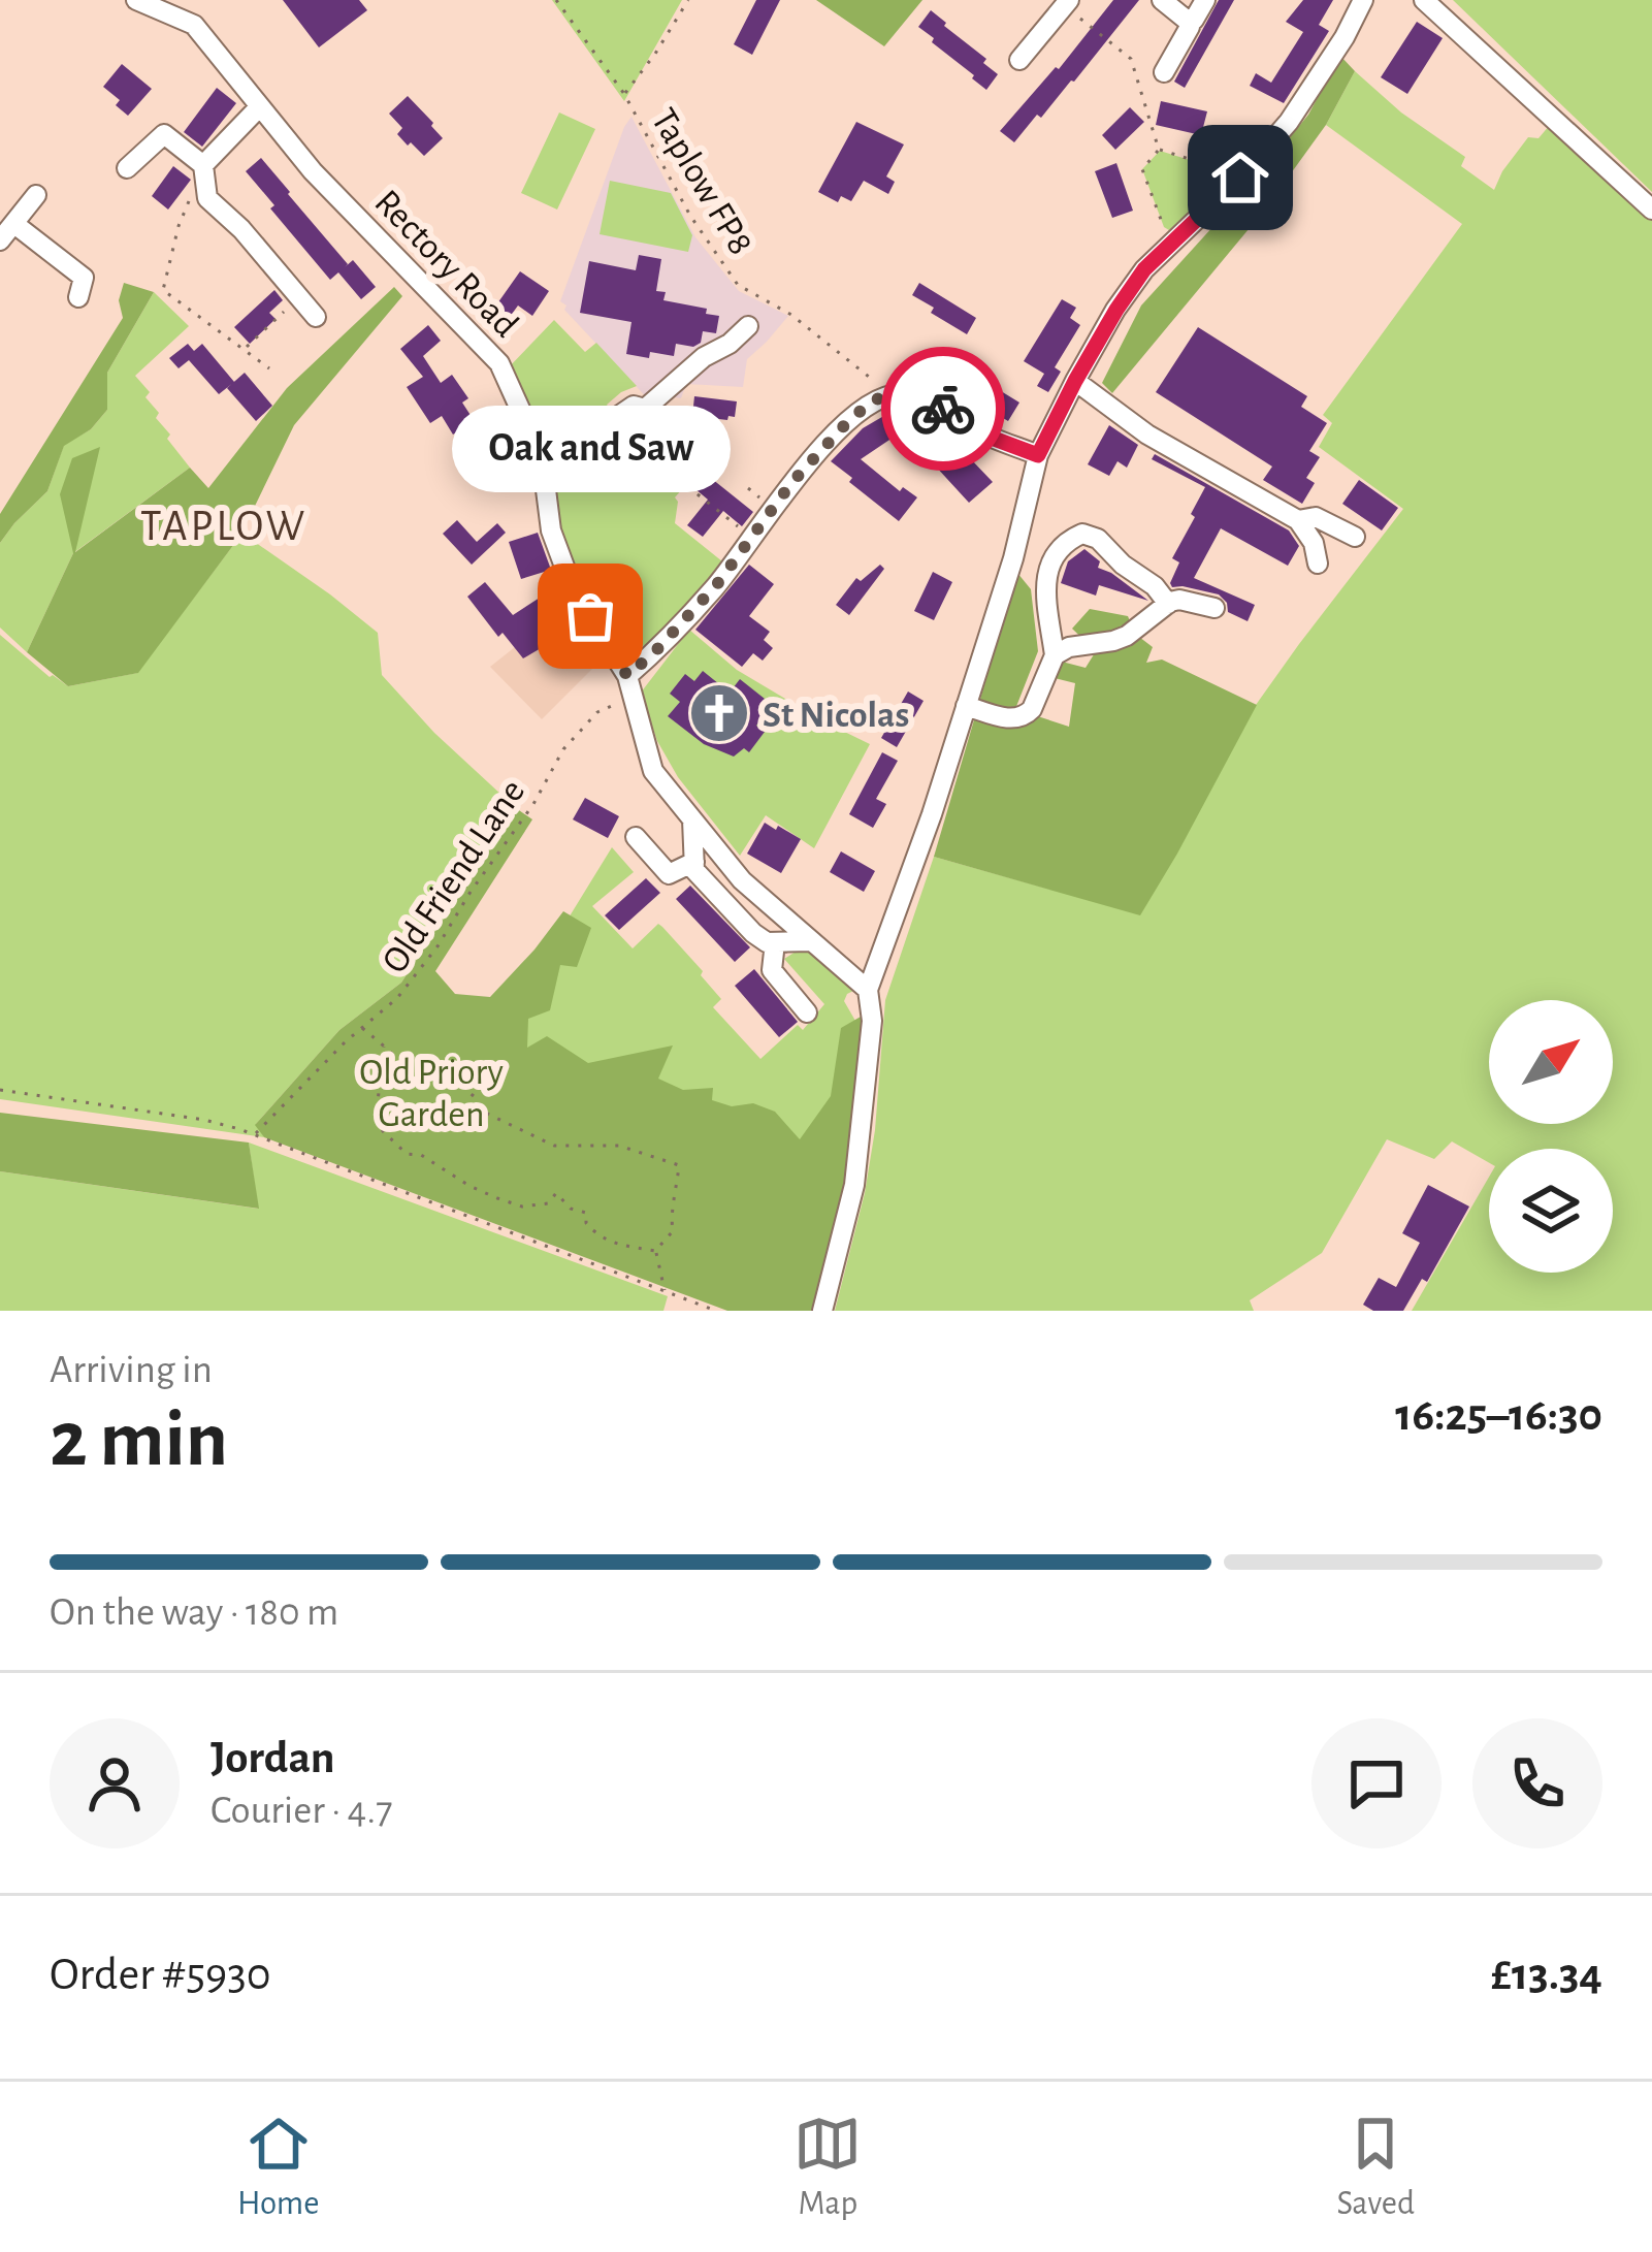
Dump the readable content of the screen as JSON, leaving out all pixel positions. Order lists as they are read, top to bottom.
{
  "streets": {
    "street": ["Rectory Road"],
    "path": ["Taplow FP8", "Old Friend Lane"]
  },
  "crossings": [
    ["Rectory Road", "Old Friend Lane"]
  ],
  "districts": ["TAPLOW"],
  "parks": ["Old Priory Garden"],
  "places": {
    "other": ["Oak and Saw"],
    "church": ["St Nicolas"]
  },
  "north": "top right",
  "page": {
    "bubble": "Oak and Saw",
    "heading": ["2 min", "Arriving in", "16:25–16:30"],
    "panel": [
      "Jordan",
      "Courier · 4.7",
      "Order #5930",
      "£13.34"
    ],
    "bar": "On the way · 180 m",
    "tabs": ["Home", "Map", "Saved"]
  }
}
